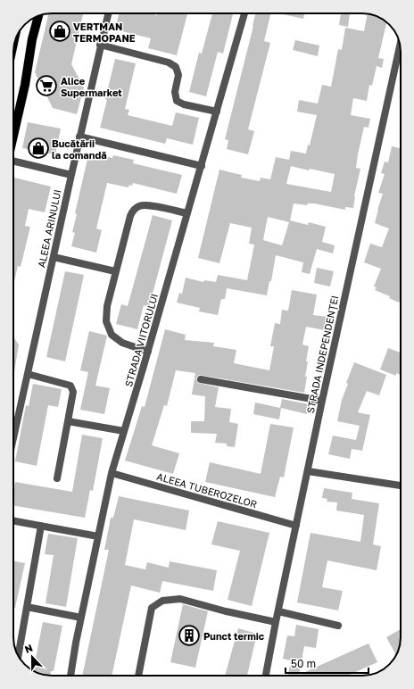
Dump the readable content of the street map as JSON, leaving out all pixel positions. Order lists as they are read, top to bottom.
{
  "streets": {
    "street": [
      "ALEEA ARINULUI",
      "STRADA VIITORULUI",
      "STRADA INDEPENDENȚEI",
      "ALEEA TUBEROZELOR"
    ]
  },
  "crossings": [
    ["STRADA VIITORULUI", "ALEEA TUBEROZELOR"],
    ["STRADA INDEPENDENȚEI", "ALEEA TUBEROZELOR"]
  ],
  "places": {
    "shop": ["VERTMAN TERMOPANE", "Bucătării la comandă"],
    "supermarket": ["Alice Supermarket"],
    "building": ["Punct termic"]
  },
  "scale_bar": "50 m",
  "north": "top"
}
